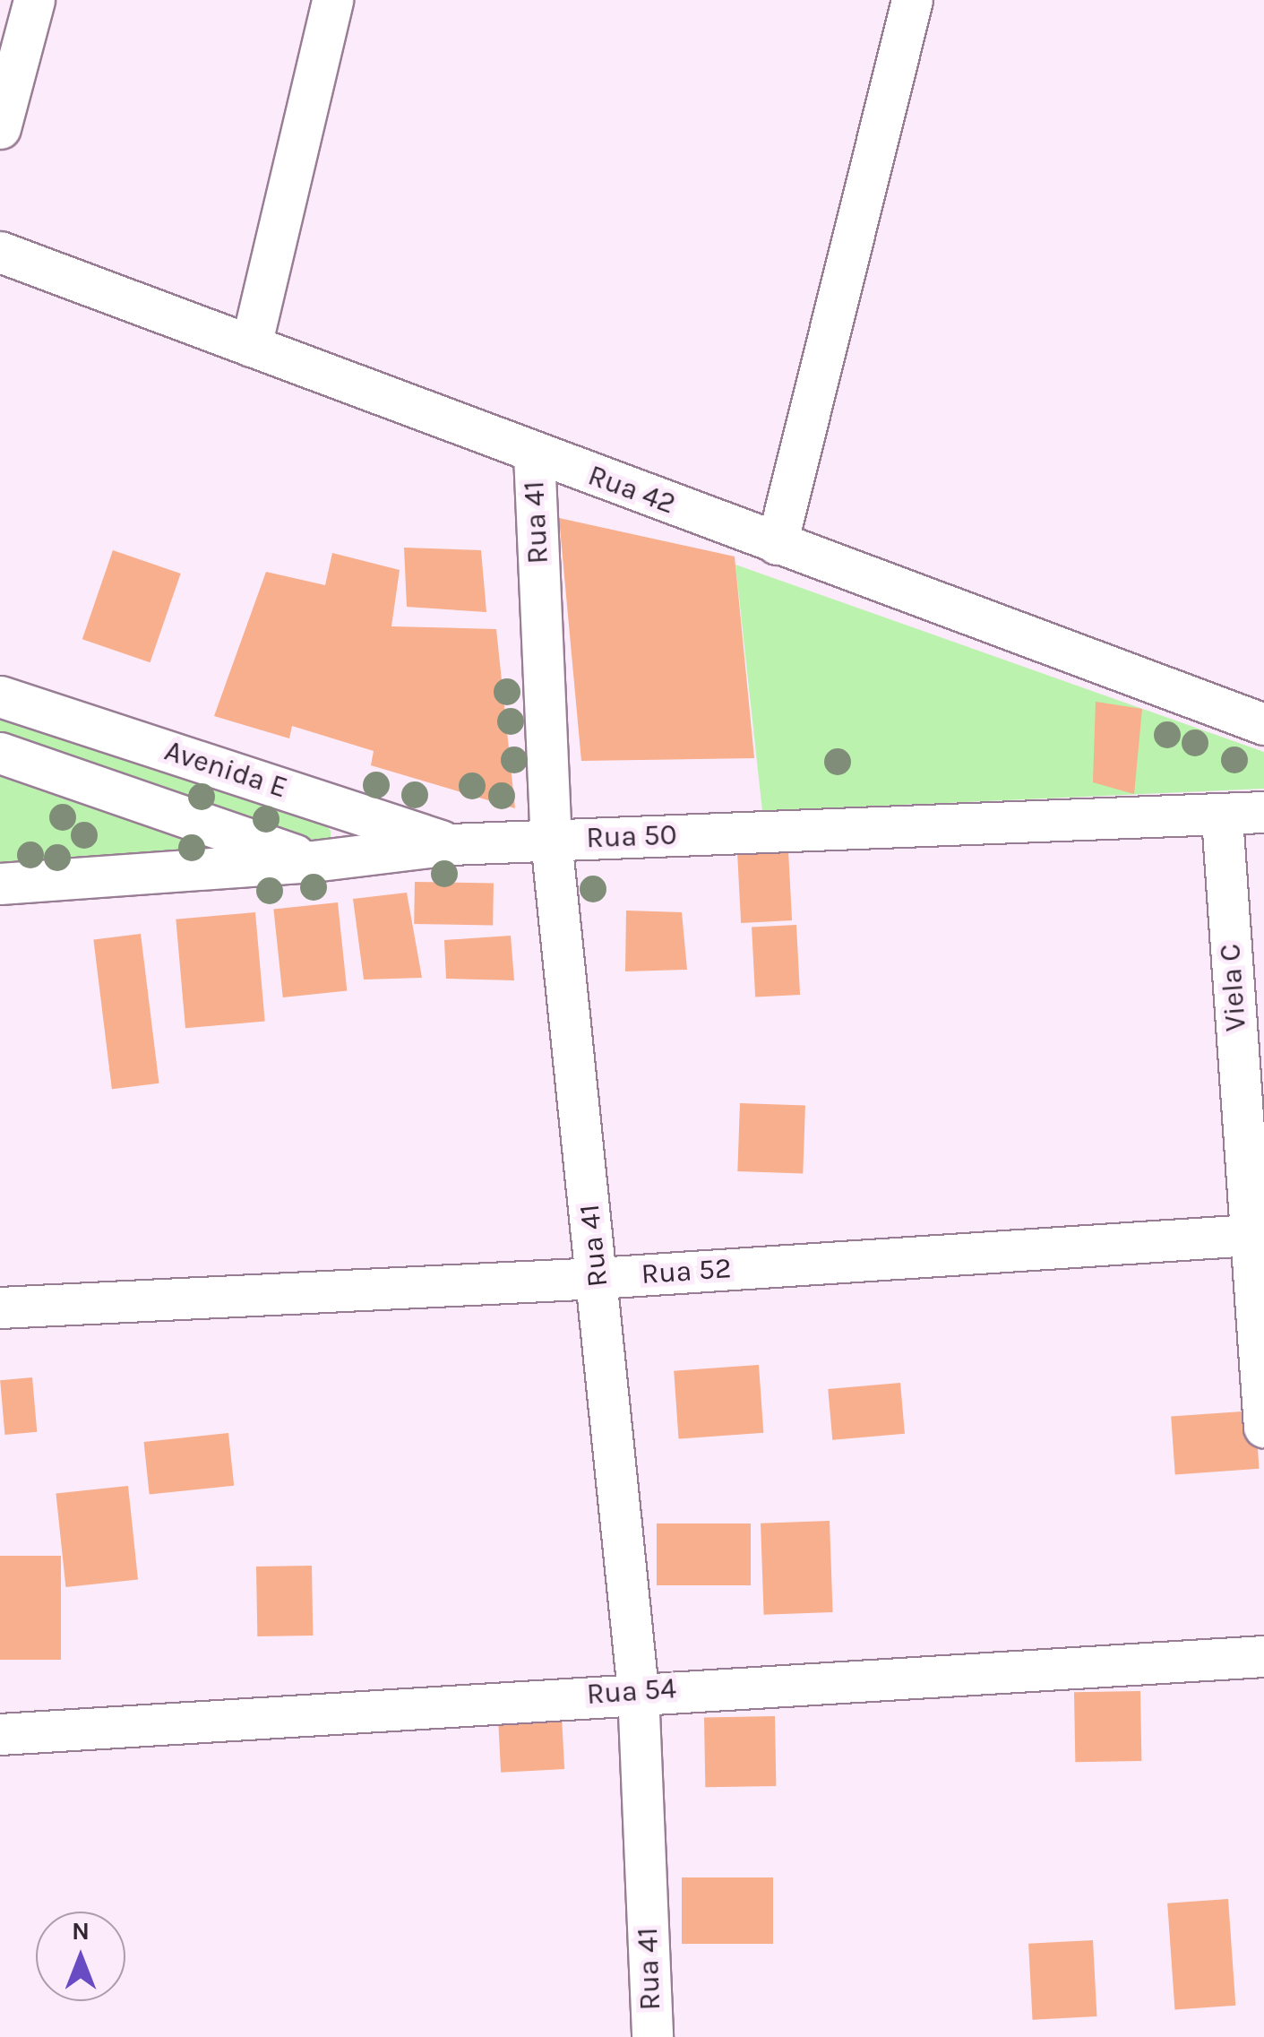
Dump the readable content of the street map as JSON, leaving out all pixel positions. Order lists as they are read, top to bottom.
{
  "streets": {
    "street": [
      "Rua 42",
      "Rua 41",
      "Avenida E",
      "Rua 50",
      "Viela C",
      "Rua 52",
      "Rua 54"
    ]
  },
  "crossings": [
    ["Rua 42", "Rua 41"],
    ["Rua 41", "Rua 50"],
    ["Rua 41", "Rua 52"],
    ["Rua 41", "Rua 54"],
    ["Avenida E", "Rua 50"],
    ["Rua 50", "Viela C"],
    ["Viela C", "Rua 52"]
  ],
  "north": "top"
}
